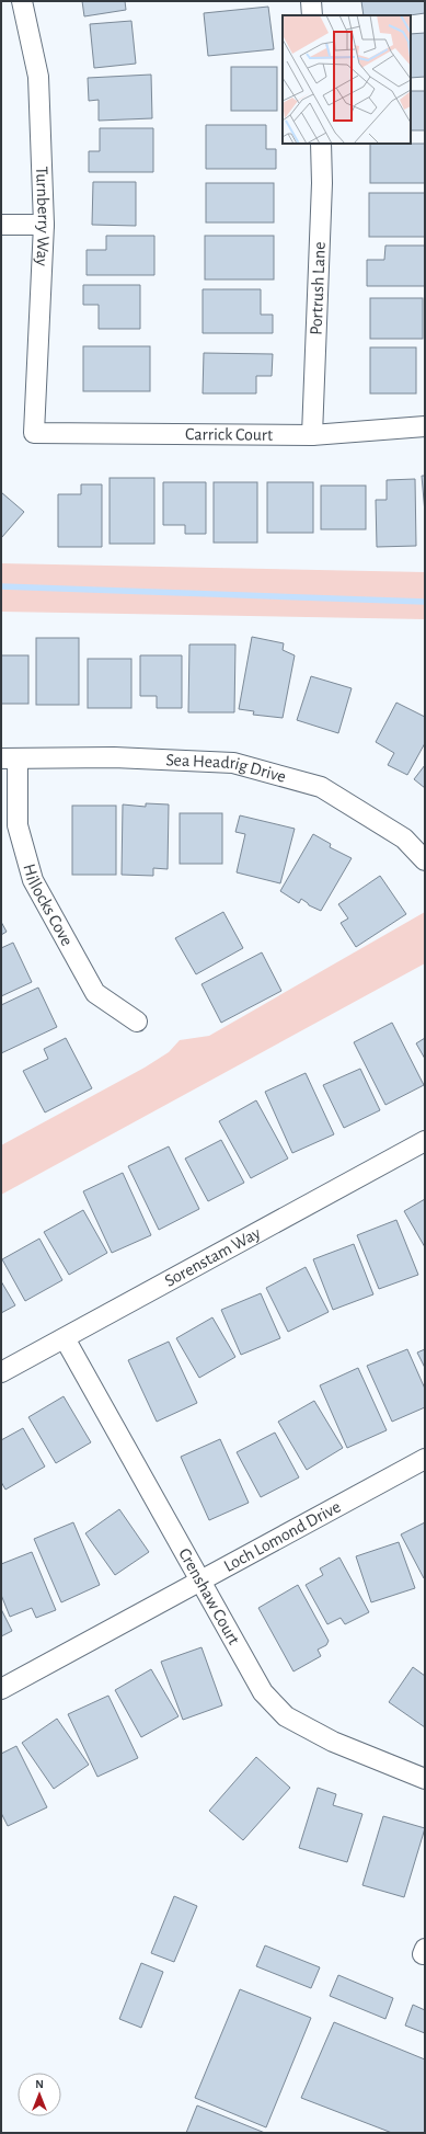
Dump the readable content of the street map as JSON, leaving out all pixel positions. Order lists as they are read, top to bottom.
{
  "streets": {
    "street": [
      "Turnberry Way",
      "Portrush Lane",
      "Carrick Court",
      "Sea Headrig Drive",
      "Hillocks Cove",
      "Sorenstam Way",
      "Loch Lomond Drive",
      "Crenshaw Court"
    ]
  },
  "crossings": [
    ["Turnberry Way", "Carrick Court"],
    ["Portrush Lane", "Carrick Court"],
    ["Sea Headrig Drive", "Hillocks Cove"],
    ["Sorenstam Way", "Crenshaw Court"],
    ["Loch Lomond Drive", "Crenshaw Court"]
  ],
  "north": "top"
}
